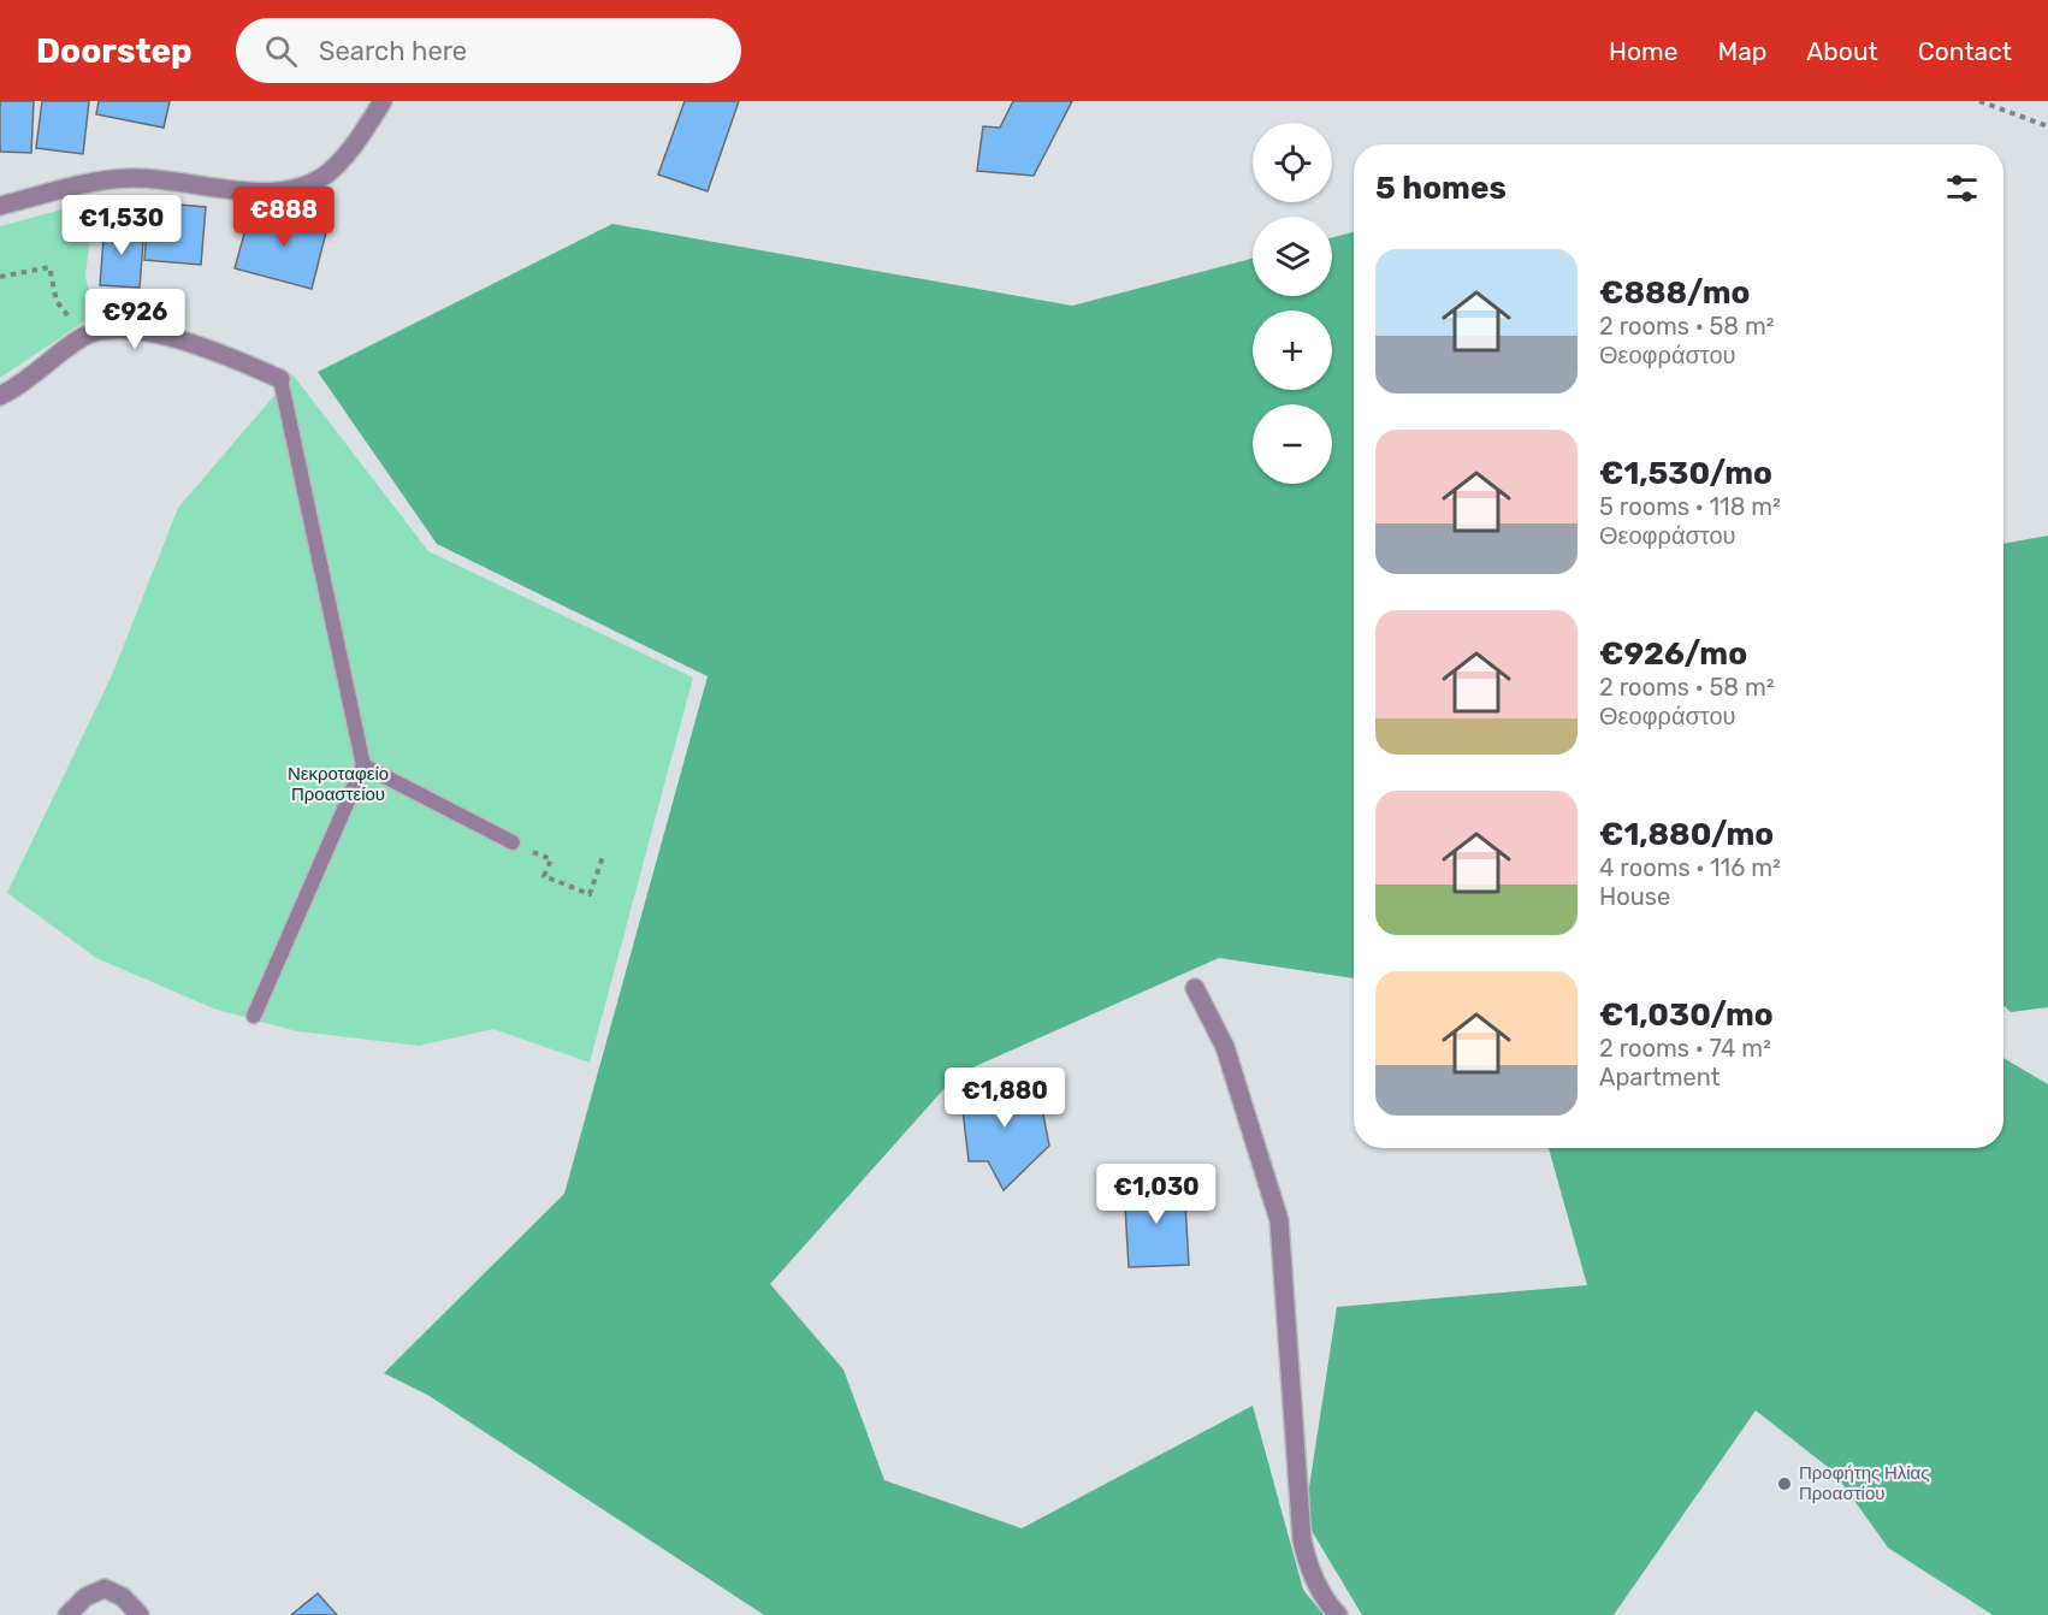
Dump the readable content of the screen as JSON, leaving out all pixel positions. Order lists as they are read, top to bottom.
{
  "parks": ["Νεκροταφείο Προαστείου"],
  "places": ["Προφήτης Ηλίας Προαστίου"],
  "page": {
    "header": "Doorstep",
    "search": "Search here",
    "nav": [
      "Home",
      "Map",
      "About",
      "Contact"
    ],
    "map_buttons": ["+", "−"],
    "heading": "5 homes",
    "price": [
      "€888",
      "€1,530",
      "€926",
      "€1,880",
      "€1,030"
    ],
    "list": [
      {
        "name": "€888/mo",
        "note": "2 rooms · 58 m² · Θεοφράστου"
      },
      {
        "name": "€1,530/mo",
        "note": "5 rooms · 118 m² · Θεοφράστου"
      },
      {
        "name": "€926/mo",
        "note": "2 rooms · 58 m² · Θεοφράστου"
      },
      {
        "name": "€1,880/mo",
        "note": "4 rooms · 116 m² · House"
      },
      {
        "name": "€1,030/mo",
        "note": "2 rooms · 74 m² · Apartment"
      }
    ]
  }
}
